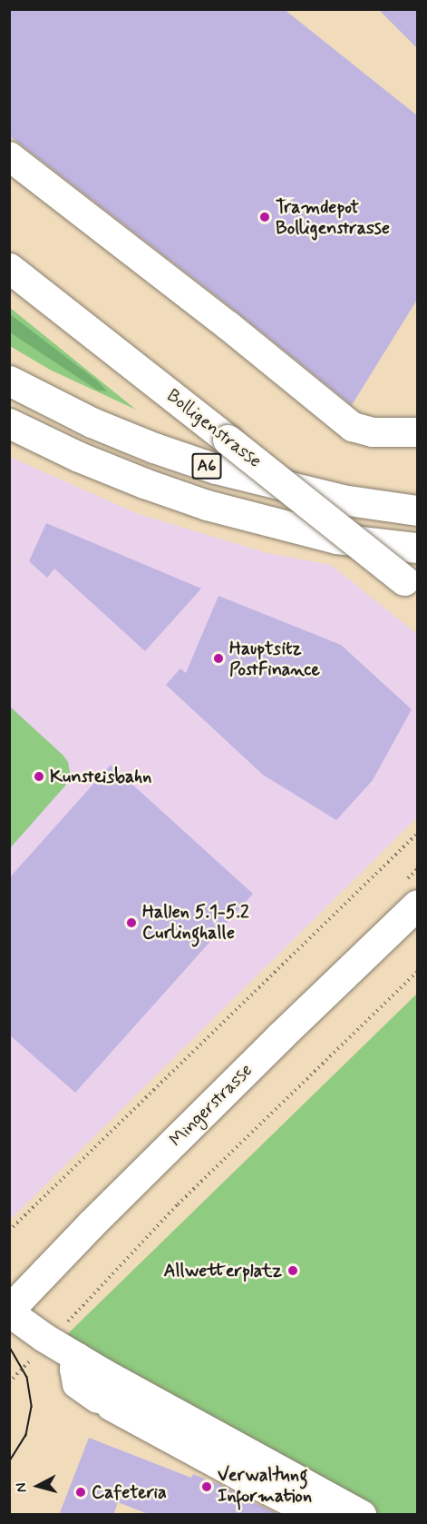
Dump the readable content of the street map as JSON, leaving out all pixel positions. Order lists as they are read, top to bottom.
{
  "streets": {
    "main road": ["Bolligenstrasse", "A6", "Mingerstrasse"]
  },
  "places": [
    "Tramdepot Bolligenstrasse",
    "Hauptsitz PostFinance",
    "Kunsteisbahn",
    "Hallen 5.1-5.2 Curlinghalle",
    "Allwetterplatz",
    "Verwaltung Information",
    "Cafeteria"
  ],
  "north": "left"
}
